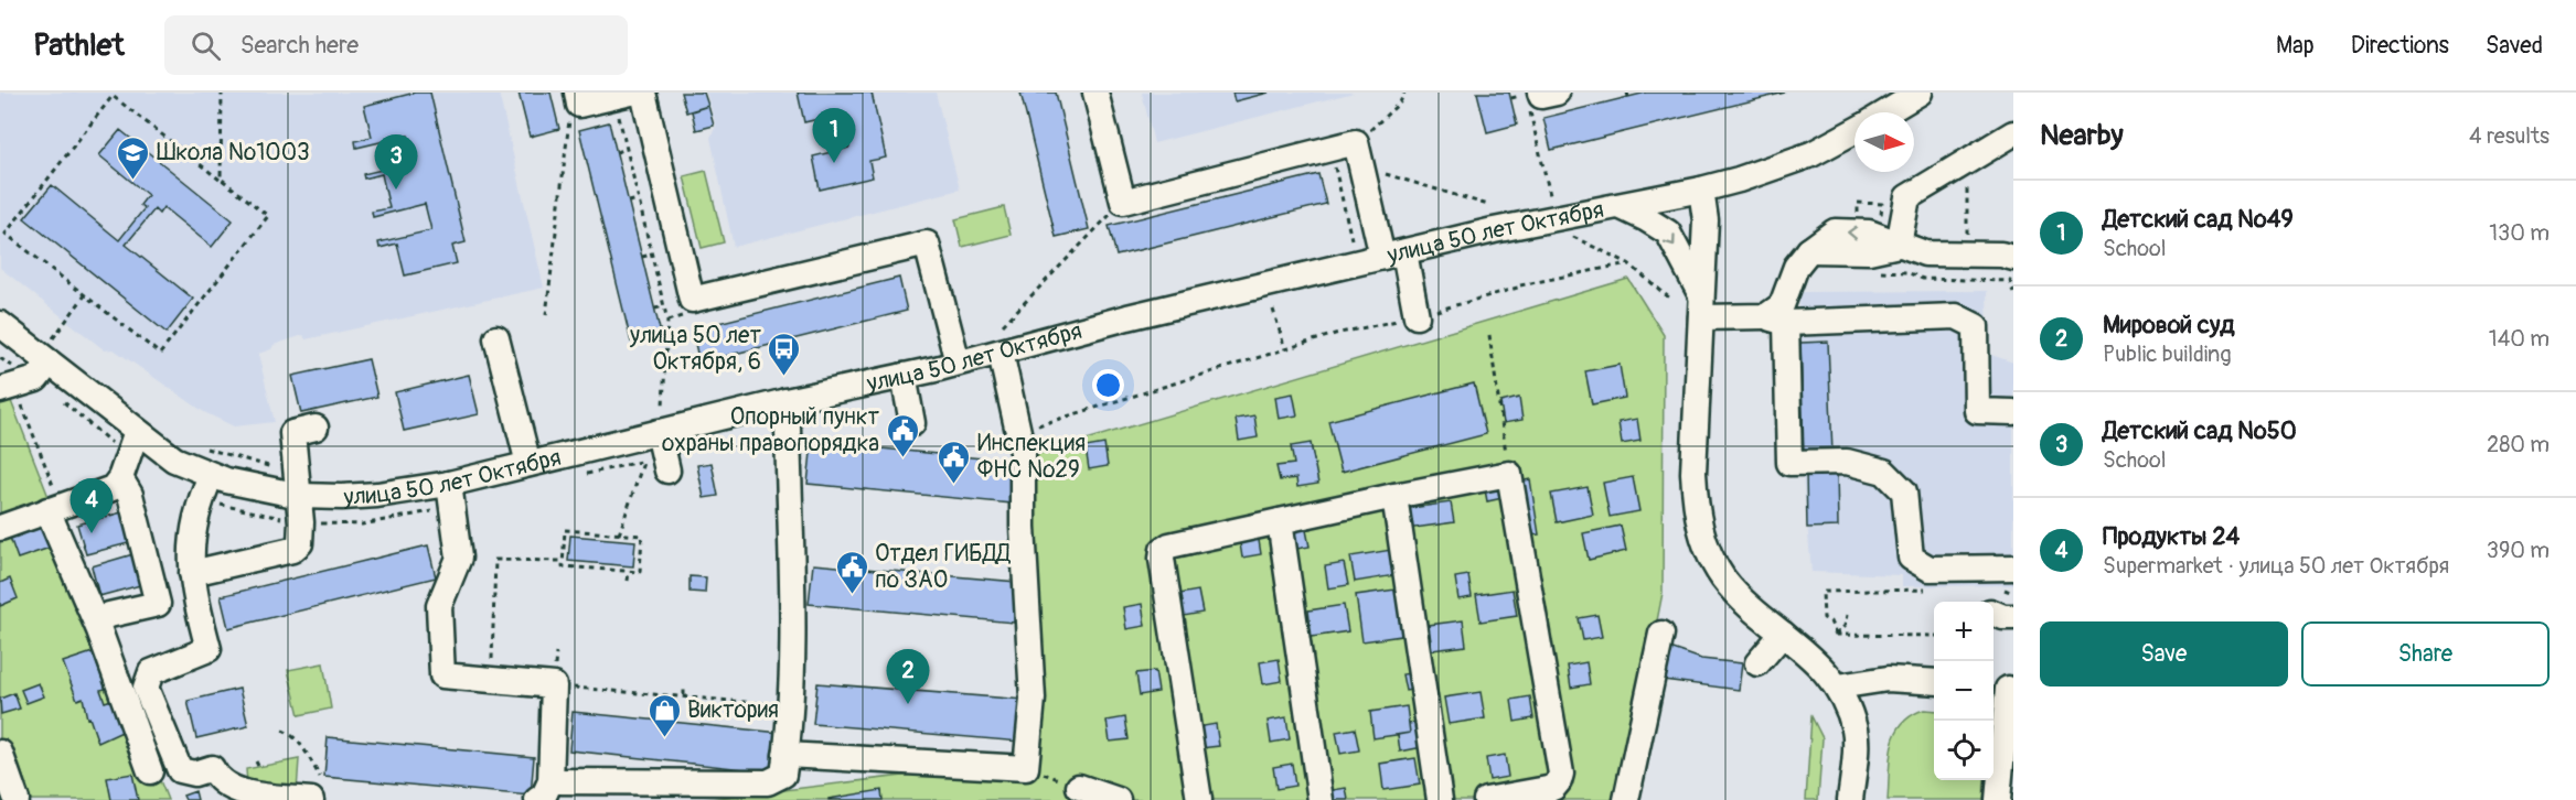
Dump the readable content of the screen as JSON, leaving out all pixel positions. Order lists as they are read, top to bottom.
{
  "streets": {
    "street": ["улица 50 лет Октября"]
  },
  "places": {
    "school or university": ["Школа №1003"],
    "bus stop": ["улица 50 лет Октября, 6"],
    "public building": ["Опорный пункт охраны правопорядка", "Инспекция ФНС №29", "Отдел ГИБДД по ЗАО"],
    "shop": ["Виктория"]
  },
  "north": "right",
  "page": {
    "header": "Pathlet",
    "search": "Search here",
    "nav": ["Map", "Directions", "Saved"],
    "heading": ["Nearby", "4 results"],
    "pins": [
      "1",
      "3",
      "4",
      "2"
    ],
    "list": [
      {
        "mark": "1",
        "name": "Детский сад №49",
        "note": "School",
        "value": "130 m"
      },
      {
        "mark": "2",
        "name": "Мировой суд",
        "note": "Public building",
        "value": "140 m"
      },
      {
        "mark": "3",
        "name": "Детский сад №50",
        "note": "School",
        "value": "280 m"
      },
      {
        "mark": "4",
        "name": "Продукты 24",
        "note": "Supermarket · улица 50 лет Октября",
        "value": "390 m"
      }
    ],
    "map_buttons": ["+", "−"],
    "buttons": ["Save", "Share"]
  }
}
